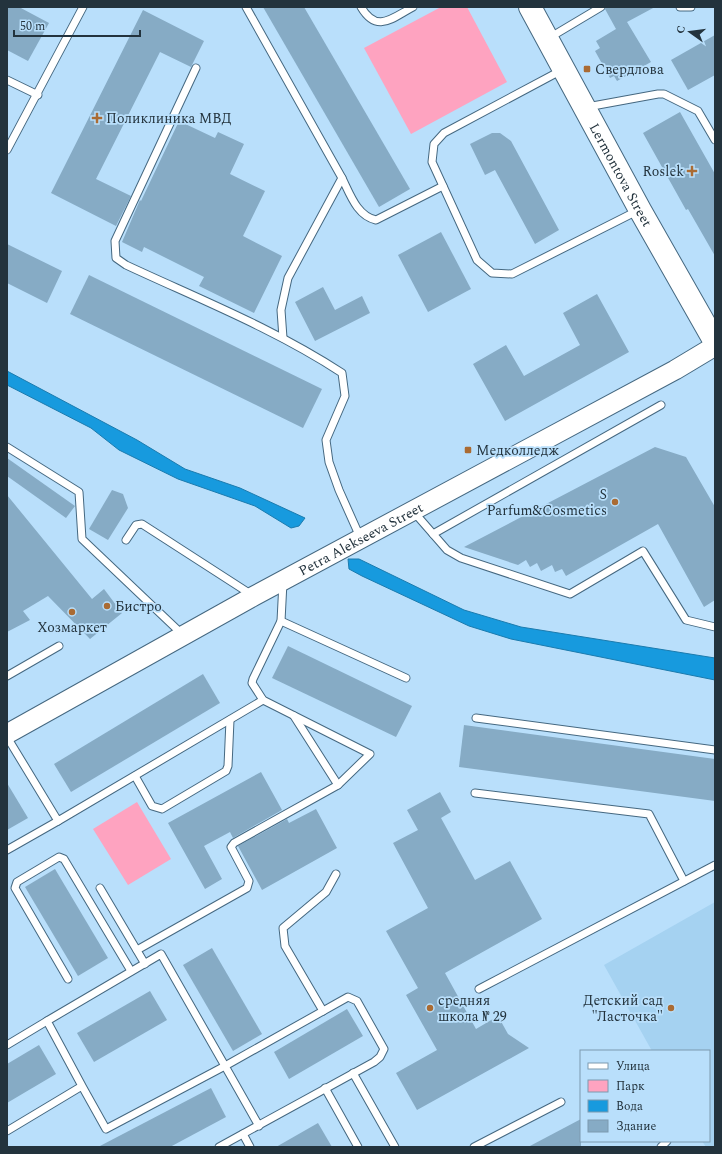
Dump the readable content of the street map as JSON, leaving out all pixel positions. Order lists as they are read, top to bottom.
{
  "streets": {
    "main road": ["Lermontova Street"],
    "street": ["Petra Alekseeva Street"]
  },
  "places": {
    "transit": ["Свердлова", "Медколледж"],
    "health": ["Поликлиника МВД", "Roslek"],
    "other": [
      "S Parfum&Cosmetics",
      "Бистро",
      "Хозмаркет",
      "средняя школа № 29",
      "Детский сад \"Ласточка\""
    ]
  },
  "legend": [
    "Улица",
    "Парк",
    "Вода",
    "Здание"
  ],
  "scale_bar": "50 m",
  "north": "left"
}
